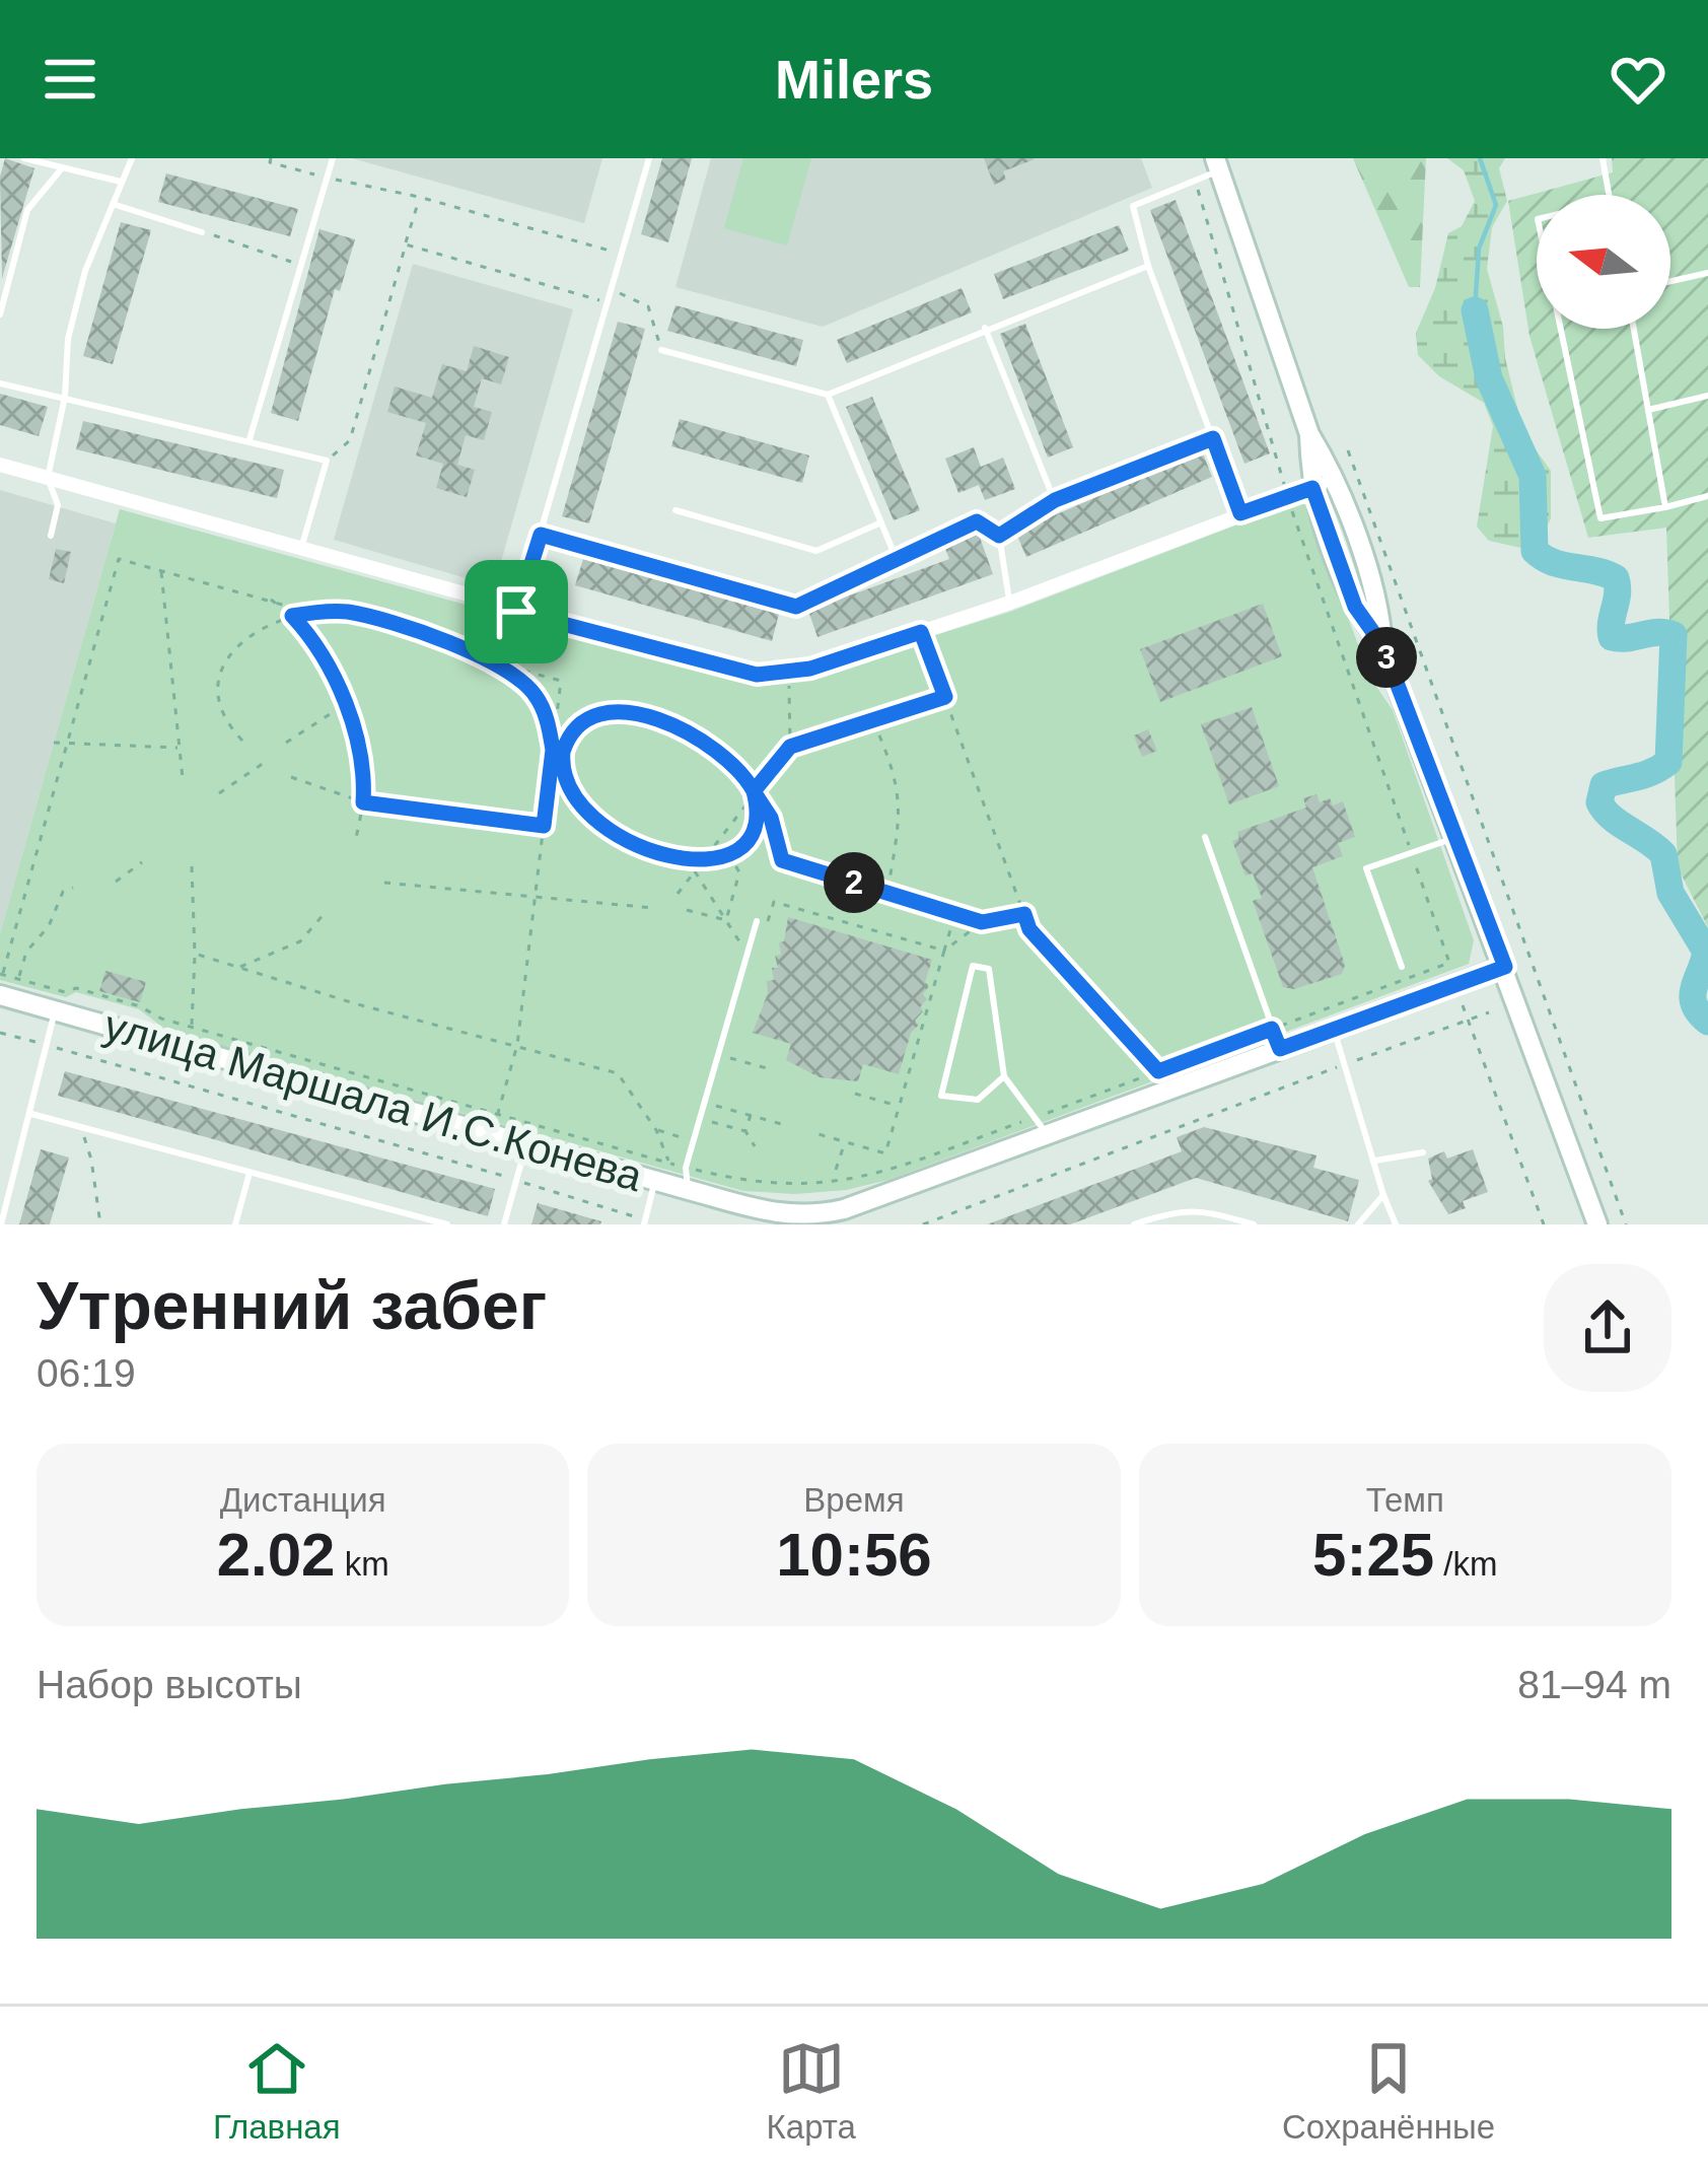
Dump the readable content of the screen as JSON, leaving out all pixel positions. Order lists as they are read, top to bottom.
{
  "streets": {
    "main road": ["улица Маршала И.С.Конева"]
  },
  "north": "left",
  "page": {
    "header": "Milers",
    "pins": ["3", "2"],
    "heading": ["Утренний забег", "06:19"],
    "stats": [
      ["Дистанция", "2.02 km"],
      ["Время", "10:56"],
      ["Темп", "5:25 /km"]
    ],
    "chart": ["Набор высоты", "81–94 m"],
    "tabs": ["Главная", "Карта", "Сохранённые"]
  }
}
